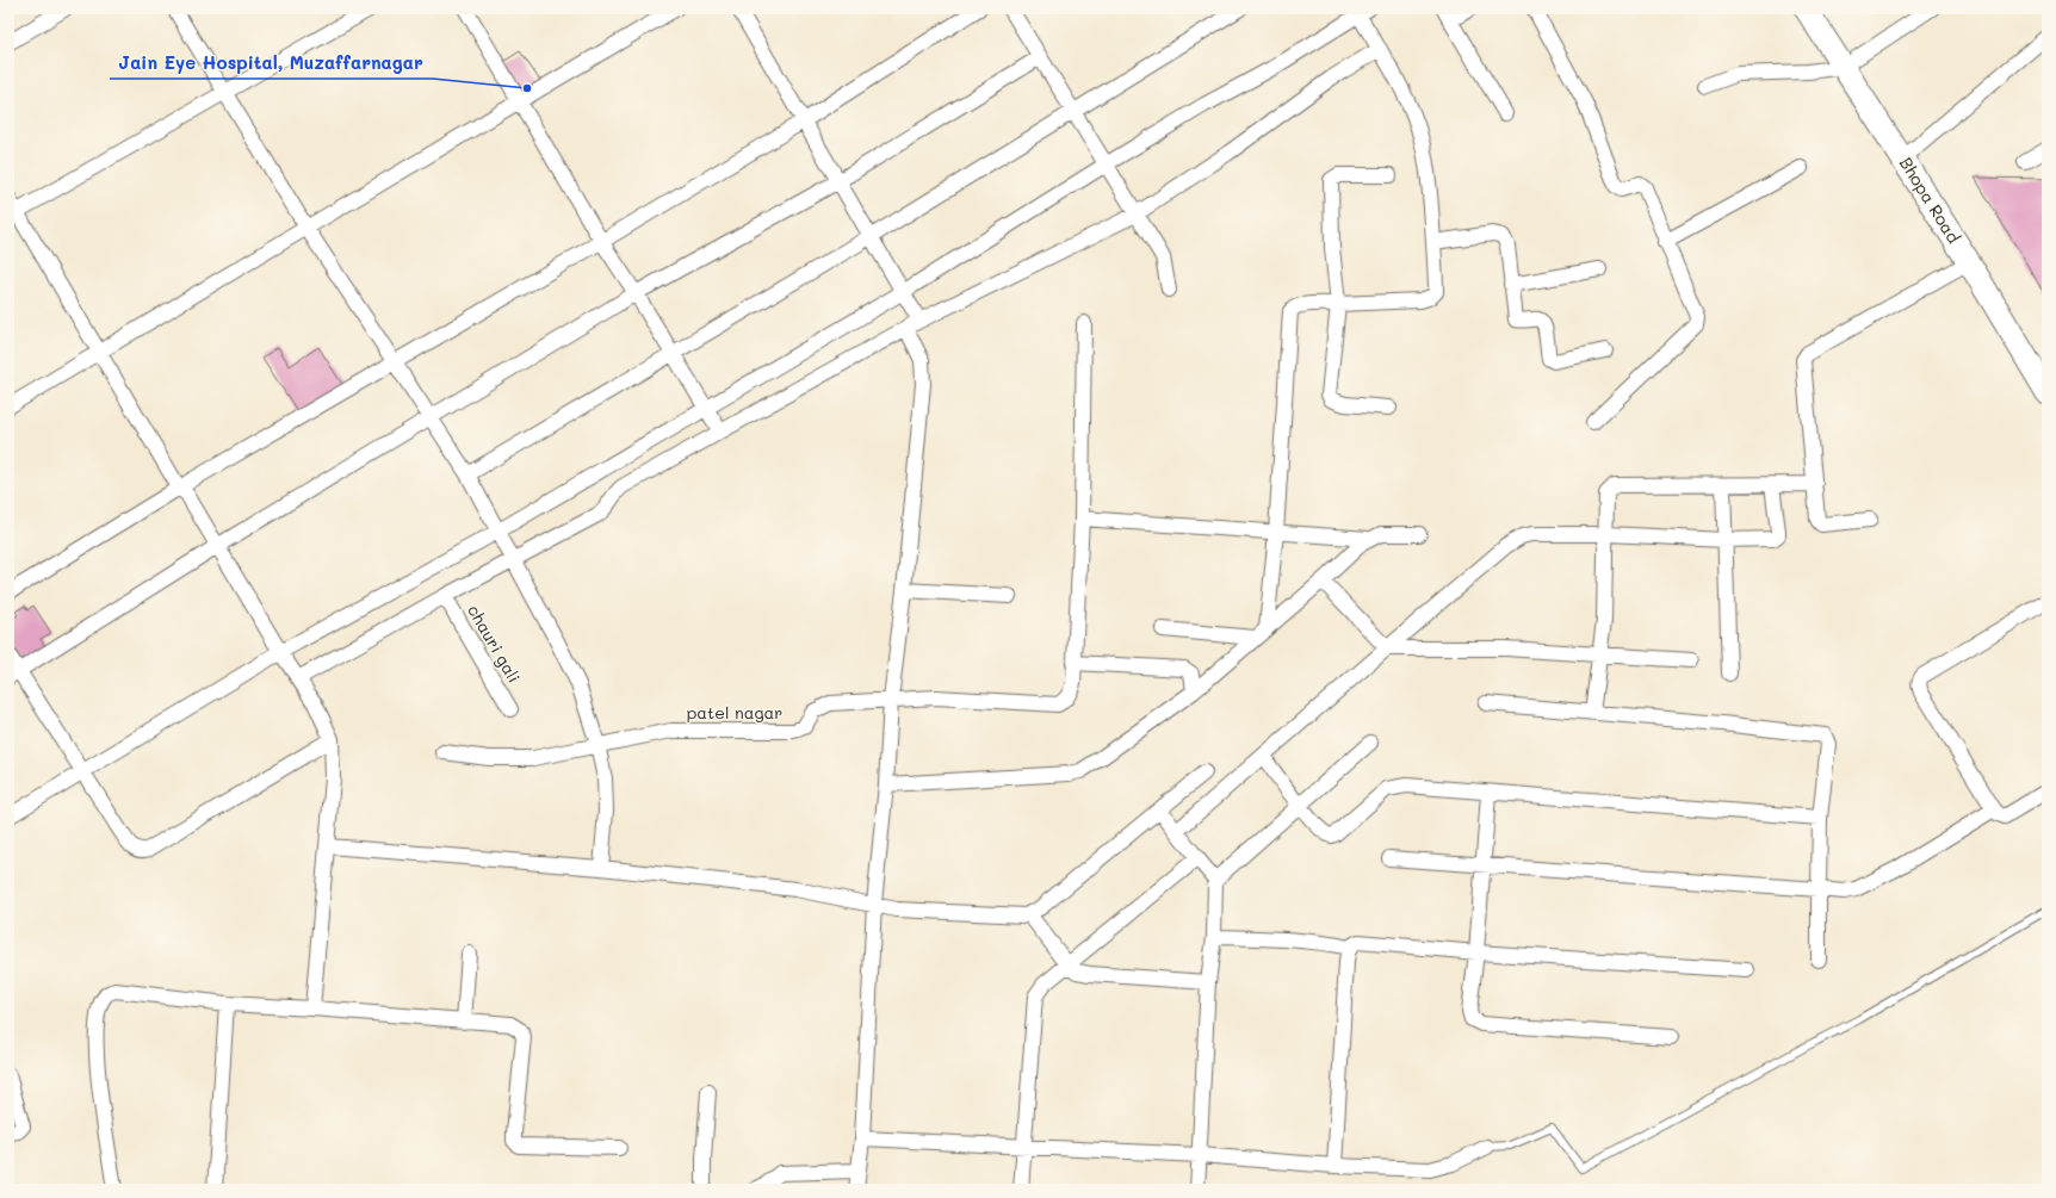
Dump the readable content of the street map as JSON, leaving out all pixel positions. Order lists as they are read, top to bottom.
{
  "streets": {
    "main road": ["Bhopa Road"],
    "street": ["chauri gali", "patel nagar"]
  },
  "places": ["Jain Eye Hospital, Muzaffarnagar"]
}
